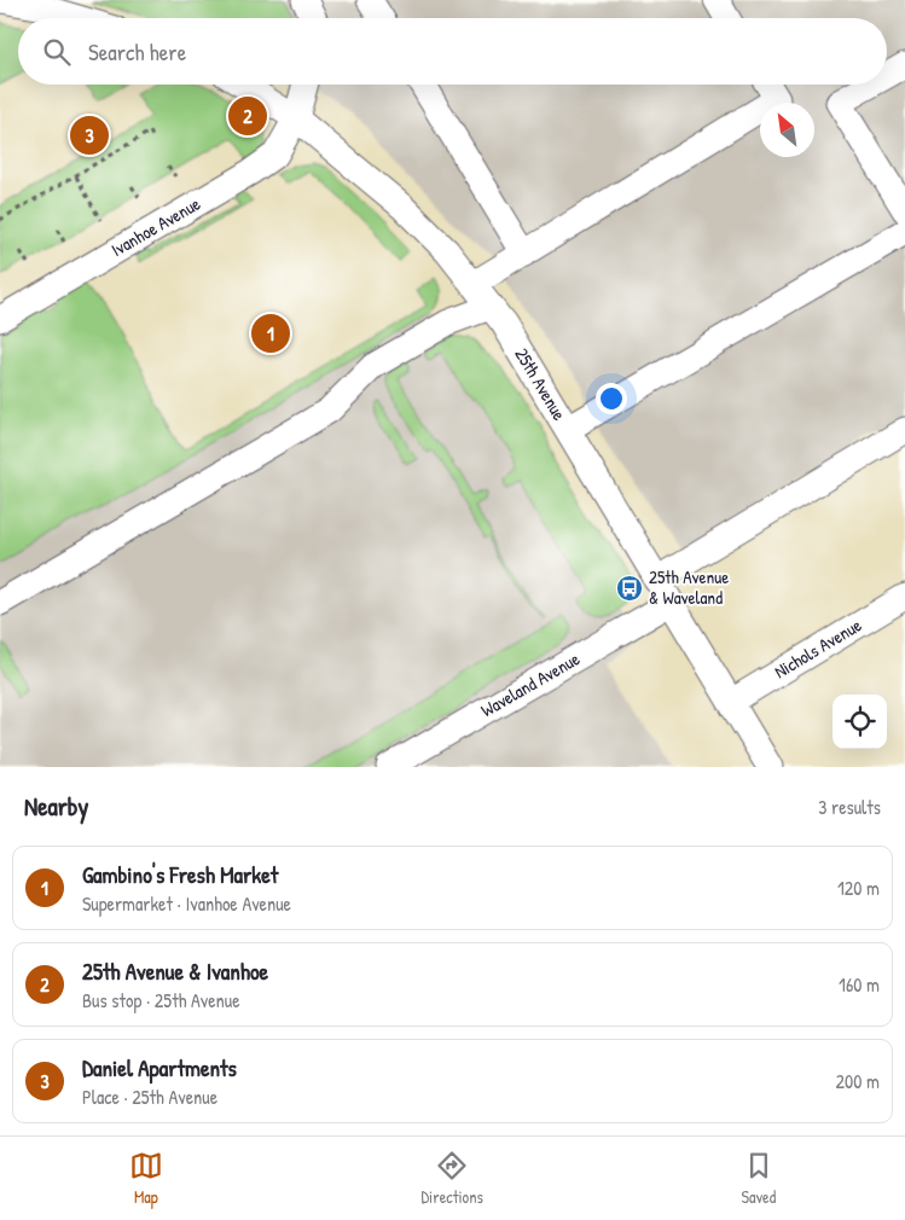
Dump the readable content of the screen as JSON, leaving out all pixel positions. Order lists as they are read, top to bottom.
{
  "streets": {
    "street": [
      "Ivanhoe Avenue",
      "25th Avenue",
      "Nichols Avenue",
      "Waveland Avenue"
    ]
  },
  "crossings": [
    ["Ivanhoe Avenue", "25th Avenue"],
    ["25th Avenue", "Nichols Avenue"],
    ["25th Avenue", "Waveland Avenue"]
  ],
  "places": {
    "bus stop": ["25th Avenue & Waveland"]
  },
  "north": "top left",
  "page": {
    "search": "Search here",
    "pins": ["2", "3", "1"],
    "heading": ["Nearby", "3 results"],
    "list": [
      {
        "mark": "1",
        "name": "Gambino's Fresh Market",
        "note": "Supermarket · Ivanhoe Avenue",
        "value": "120 m"
      },
      {
        "mark": "2",
        "name": "25th Avenue & Ivanhoe",
        "note": "Bus stop · 25th Avenue",
        "value": "160 m"
      },
      {
        "mark": "3",
        "name": "Daniel Apartments",
        "note": "Place · 25th Avenue",
        "value": "200 m"
      }
    ],
    "nav": ["Map", "Directions", "Saved"]
  }
}
